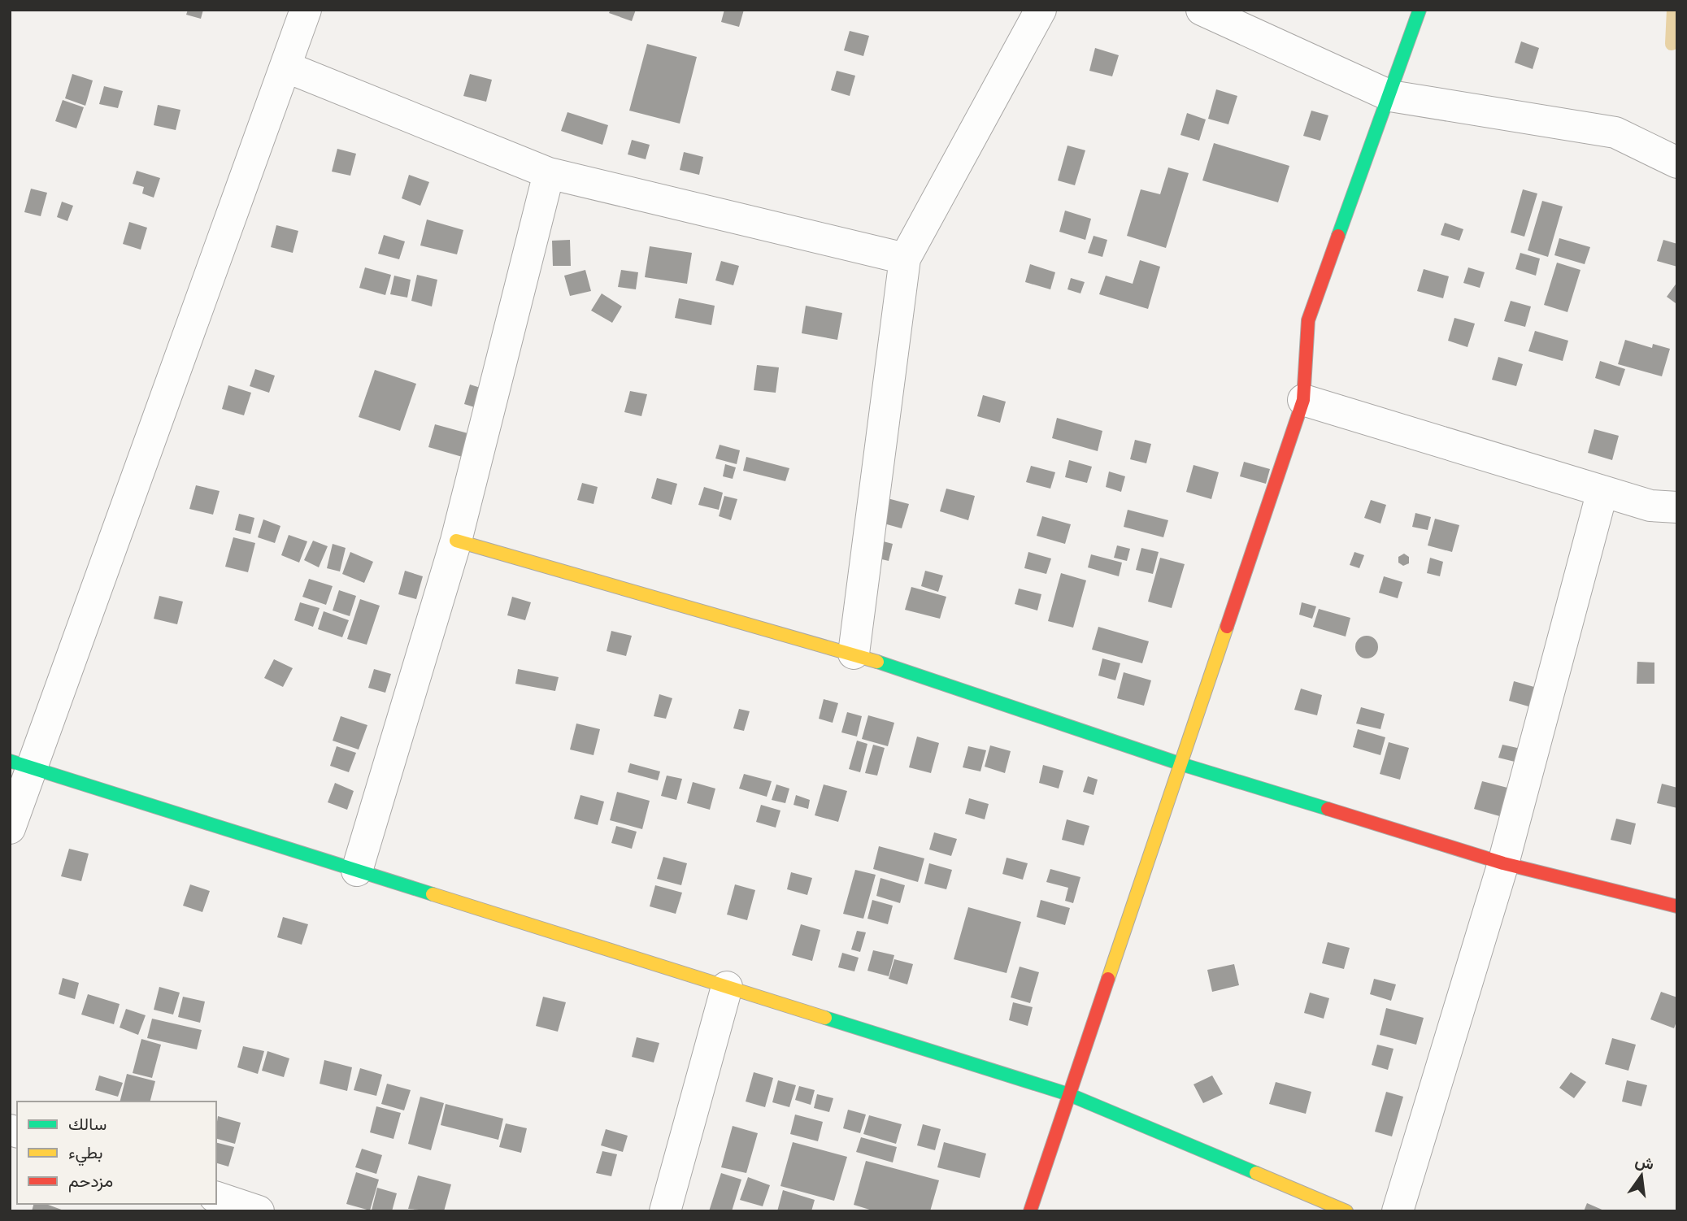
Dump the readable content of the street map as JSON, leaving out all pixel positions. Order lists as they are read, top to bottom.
{
  "legend": ["سالك", "بطيء", "مزدحم"],
  "north": "top"
}
